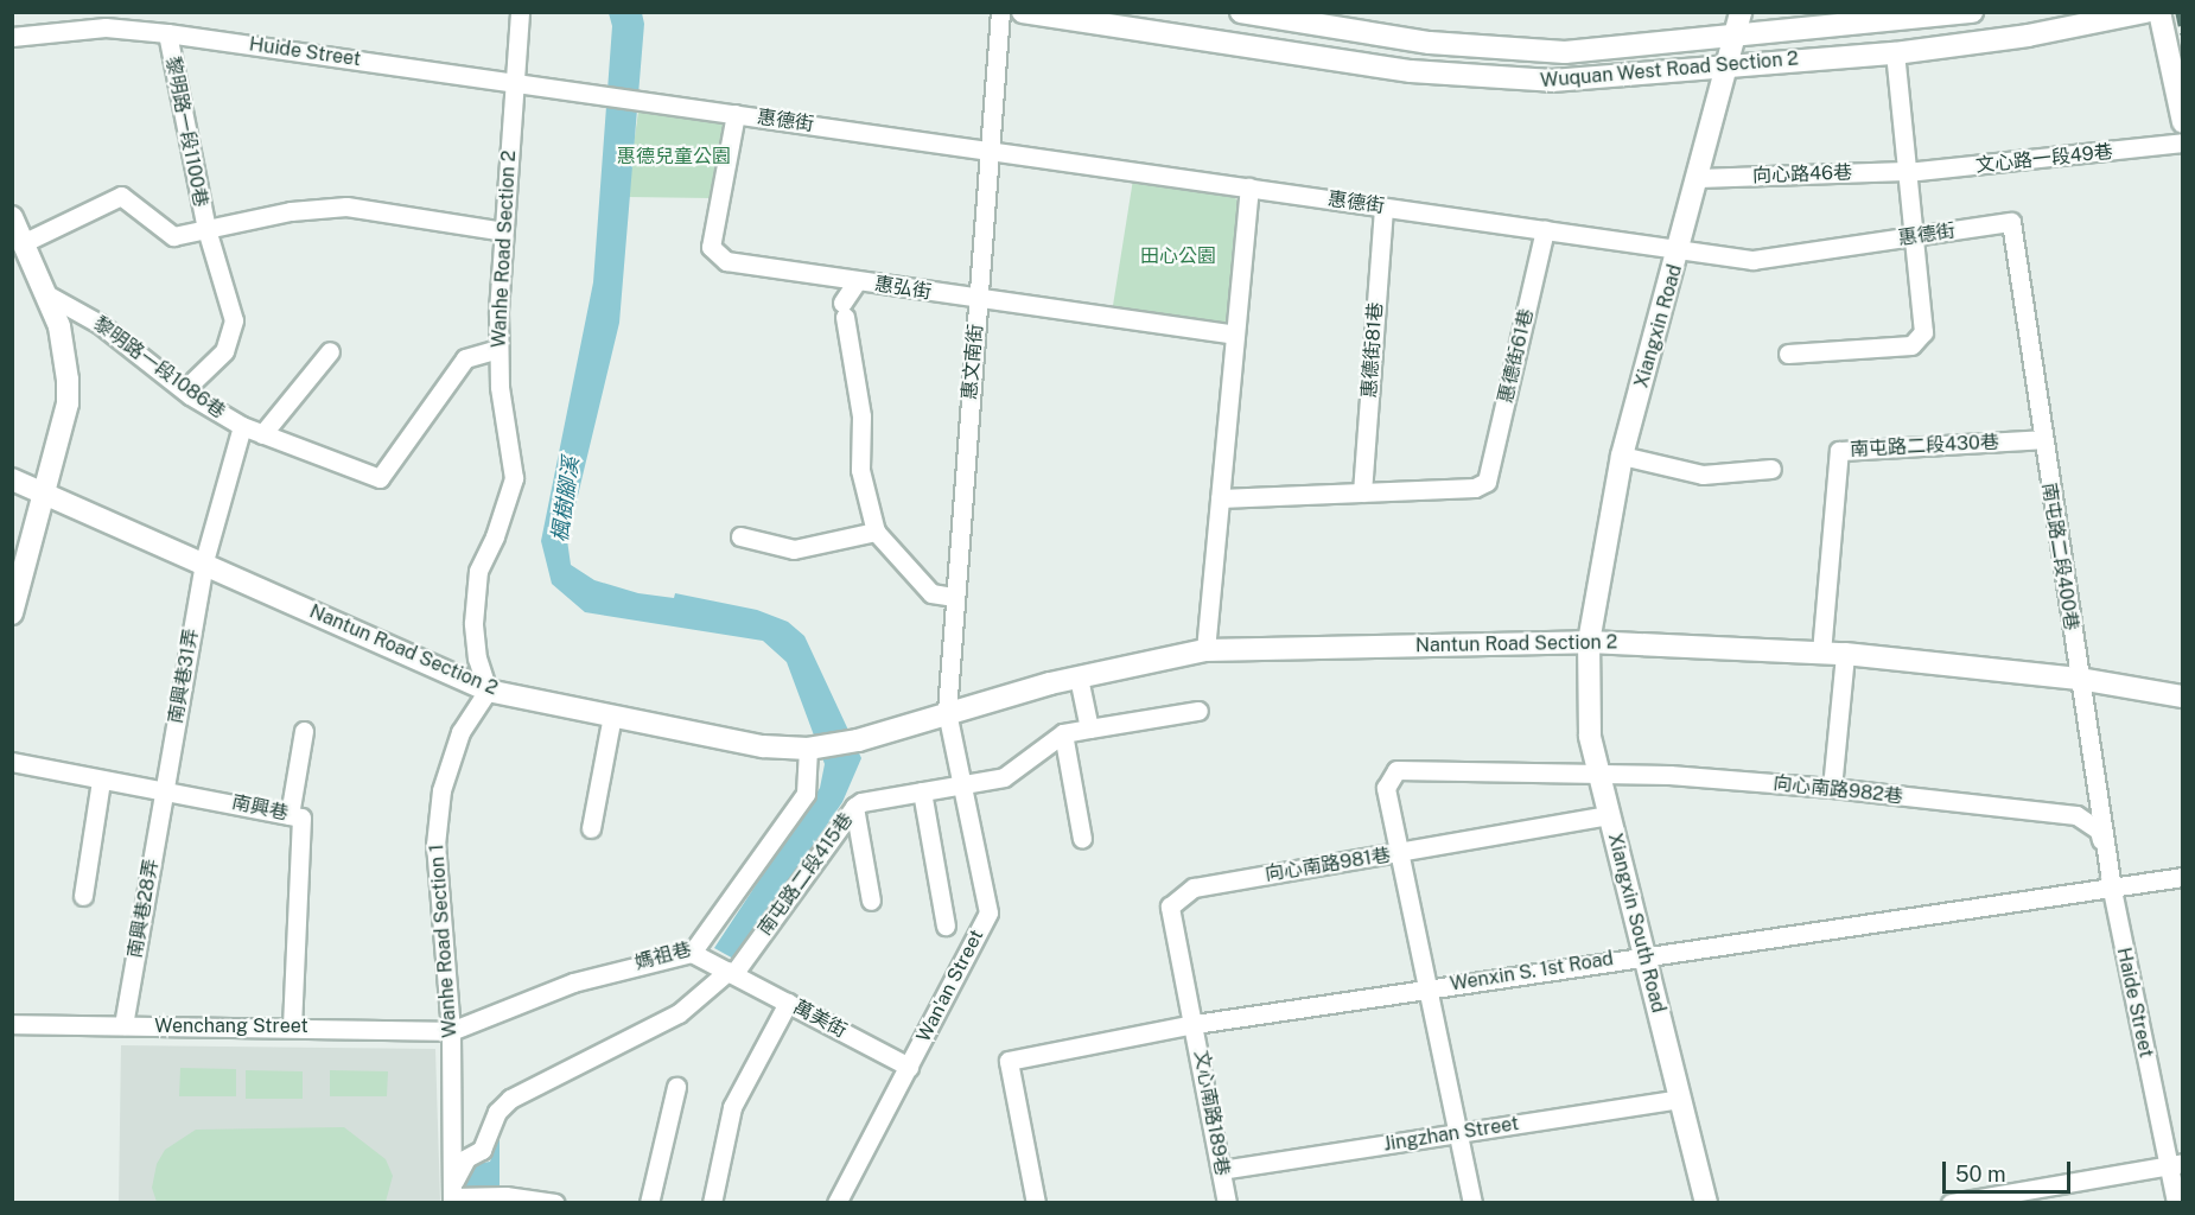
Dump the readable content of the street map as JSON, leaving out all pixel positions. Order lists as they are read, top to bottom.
{
  "streets": {
    "main road": [
      "Wuquan West Road Section 2",
      "Xiangxin Road",
      "Nantun Road Section 2",
      "Xiangxin South Road"
    ],
    "street": [
      "Huide Street",
      "惠德街",
      "黎明路一段1100巷",
      "文心路一段49巷",
      "向心路46巷",
      "Wanhe Road Section 2",
      "惠弘街",
      "惠德街81巷",
      "惠德街61巷",
      "惠文南街",
      "黎明路一段1086巷",
      "南屯路二段430巷",
      "南屯路二段400巷",
      "南興巷31弄",
      "向心南路982巷",
      "南興巷",
      "向心南路981巷",
      "南屯路二段415巷",
      "南興巷28弄",
      "Wanhe Road Section 1",
      "媽祖巷",
      "Wenxin S. 1st Road",
      "Wan'an Street",
      "Haide Street",
      "萬美街",
      "Wenchang Street",
      "文心南路189巷",
      "Jingzhan Street"
    ]
  },
  "crossings": [
    ["Huide Street", "惠德街"],
    ["Huide Street", "黎明路一段1100巷"],
    ["Huide Street", "Wanhe Road Section 2"],
    ["Wuquan West Road Section 2", "Xiangxin Road"],
    ["惠德街", "惠弘街"],
    ["惠德街", "Xiangxin Road"],
    ["惠德街", "惠德街81巷"],
    ["惠德街", "惠德街61巷"],
    ["惠德街", "惠文南街"],
    ["惠德街", "南屯路二段400巷"],
    ["黎明路一段1100巷", "Wanhe Road Section 2"],
    ["文心路一段49巷", "向心路46巷"],
    ["向心路46巷", "Xiangxin Road"],
    ["Wanhe Road Section 2", "黎明路一段1086巷"],
    ["Wanhe Road Section 2", "Nantun Road Section 2"],
    ["Wanhe Road Section 2", "Wanhe Road Section 1"],
    ["惠弘街", "惠文南街"],
    ["Xiangxin Road", "Nantun Road Section 2"],
    ["Xiangxin Road", "Xiangxin South Road"],
    ["惠德街81巷", "惠德街61巷"],
    ["惠文南街", "Nantun Road Section 2"],
    ["惠文南街", "Wan'an Street"],
    ["黎明路一段1086巷", "南興巷31弄"],
    ["南屯路二段430巷", "南屯路二段400巷"],
    ["南屯路二段430巷", "Nantun Road Section 2"],
    ["南屯路二段400巷", "Nantun Road Section 2"],
    ["南屯路二段400巷", "Wenxin S. 1st Road"],
    ["南屯路二段400巷", "Haide Street"],
    ["Nantun Road Section 2", "南興巷31弄"],
    ["Nantun Road Section 2", "Xiangxin South Road"],
    ["Nantun Road Section 2", "Wanhe Road Section 1"],
    ["Nantun Road Section 2", "媽祖巷"],
    ["Nantun Road Section 2", "Wan'an Street"],
    ["南興巷31弄", "南興巷"],
    ["南興巷31弄", "南興巷28弄"],
    ["向心南路982巷", "向心南路981巷"],
    ["向心南路982巷", "Xiangxin South Road"],
    ["向心南路982巷", "Haide Street"],
    ["南興巷", "南興巷28弄"],
    ["南興巷", "Wenchang Street"],
    ["向心南路981巷", "Xiangxin South Road"],
    ["向心南路981巷", "Wenxin S. 1st Road"],
    ["向心南路981巷", "文心南路189巷"],
    ["南屯路二段415巷", "Wanhe Road Section 1"],
    ["南屯路二段415巷", "Wan'an Street"],
    ["南屯路二段415巷", "萬美街"],
    ["南興巷28弄", "Wenchang Street"],
    ["Xiangxin South Road", "Wenxin S. 1st Road"],
    ["Xiangxin South Road", "Jingzhan Street"],
    ["Wanhe Road Section 1", "媽祖巷"],
    ["Wanhe Road Section 1", "Wenchang Street"],
    ["媽祖巷", "萬美街"],
    ["媽祖巷", "Wenchang Street"],
    ["Wenxin S. 1st Road", "Haide Street"],
    ["Wenxin S. 1st Road", "文心南路189巷"],
    ["Wan'an Street", "萬美街"],
    ["文心南路189巷", "Jingzhan Street"]
  ],
  "water": ["楓樹腳溪"],
  "parks": ["惠德兒童公園", "田心公園"],
  "scale_bar": "50 m"
}
